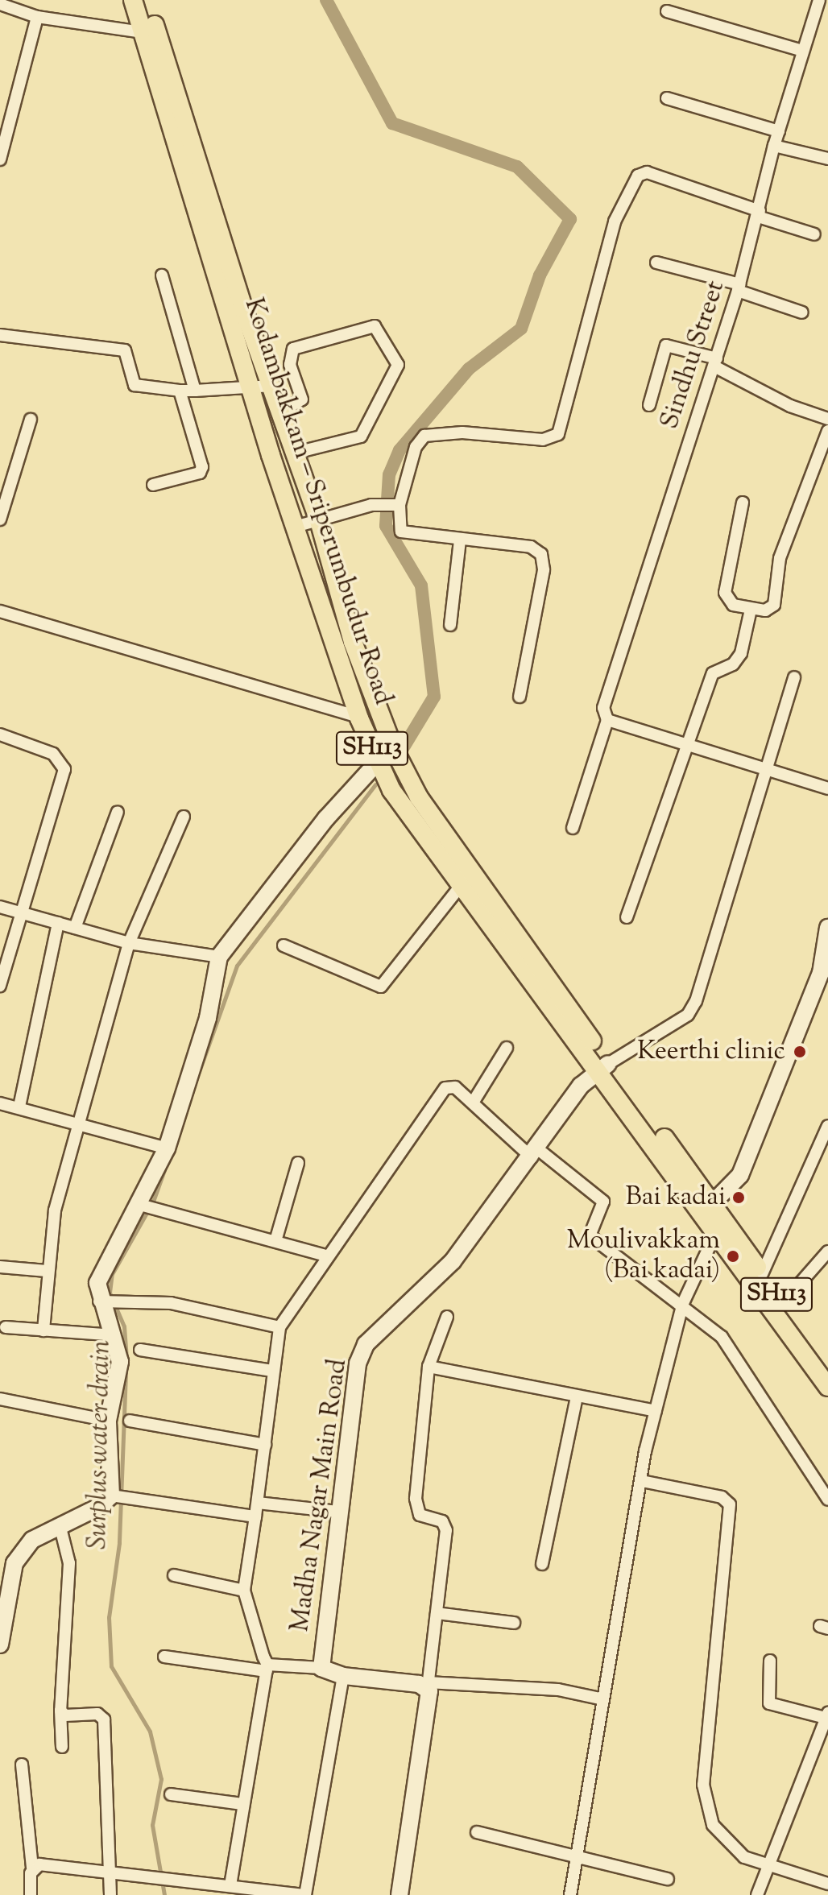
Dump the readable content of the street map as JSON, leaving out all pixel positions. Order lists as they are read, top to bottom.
{
  "streets": {
    "main road": ["Kodambakkam – Sriperumbudur Road", "SH113"],
    "street": ["Sindhu Street", "Madha Nagar Main Road"]
  },
  "crossings": [
    ["Kodambakkam – Sriperumbudur Road", "Madha Nagar Main Road"]
  ],
  "water": ["Surplus water drain"],
  "places": ["Keerthi clinic", "Bai kadai", "Moulivakkam (Bai kadai)"]
}
